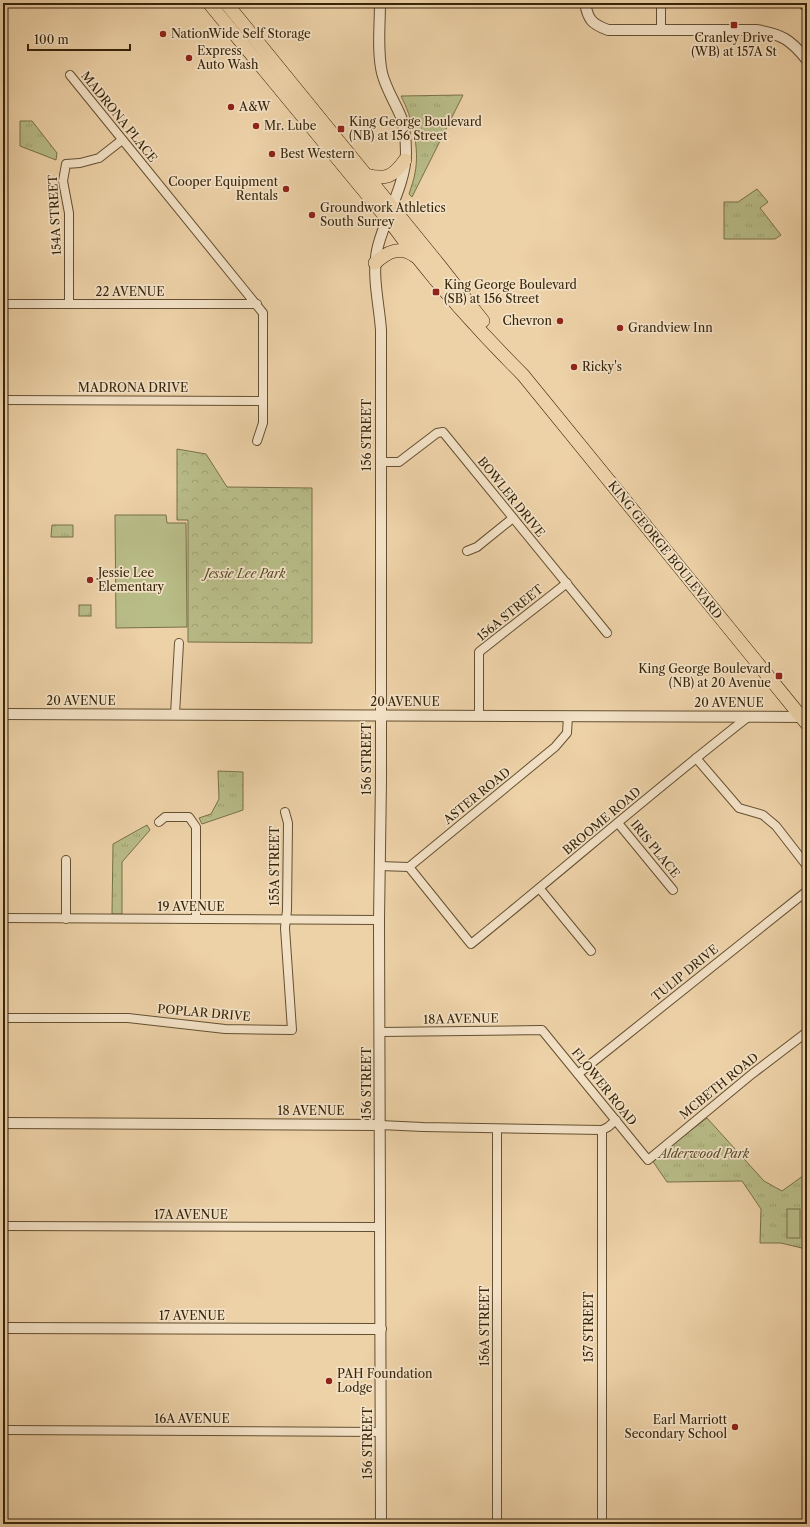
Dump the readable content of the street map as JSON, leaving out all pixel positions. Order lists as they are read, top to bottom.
{
  "streets": {
    "main road": ["KING GEORGE BOULEVARD"],
    "street": [
      "MADRONA PLACE",
      "154A STREET",
      "22 AVENUE",
      "MADRONA DRIVE",
      "156 STREET",
      "BOWLER DRIVE",
      "156A STREET",
      "20 AVENUE",
      "ASTER ROAD",
      "BROOME ROAD",
      "IRIS PLACE",
      "155A STREET",
      "19 AVENUE",
      "TULIP DRIVE",
      "POPLAR DRIVE",
      "18A AVENUE",
      "MCBETH ROAD",
      "FLOWER ROAD",
      "18 AVENUE",
      "17A AVENUE",
      "17 AVENUE",
      "157 STREET",
      "16A AVENUE"
    ]
  },
  "crossings": [
    ["MADRONA PLACE", "154A STREET"],
    ["MADRONA PLACE", "22 AVENUE"],
    ["154A STREET", "22 AVENUE"],
    ["156 STREET", "BOWLER DRIVE"],
    ["156 STREET", "KING GEORGE BOULEVARD"],
    ["156 STREET", "20 AVENUE"],
    ["156 STREET", "19 AVENUE"],
    ["156 STREET", "18A AVENUE"],
    ["156 STREET", "18 AVENUE"],
    ["156 STREET", "17A AVENUE"],
    ["156 STREET", "17 AVENUE"],
    ["156 STREET", "16A AVENUE"],
    ["BOWLER DRIVE", "156A STREET"],
    ["KING GEORGE BOULEVARD", "20 AVENUE"],
    ["156A STREET", "20 AVENUE"],
    ["156A STREET", "18 AVENUE"],
    ["20 AVENUE", "ASTER ROAD"],
    ["20 AVENUE", "BROOME ROAD"],
    ["ASTER ROAD", "BROOME ROAD"],
    ["BROOME ROAD", "IRIS PLACE"],
    ["155A STREET", "19 AVENUE"],
    ["155A STREET", "POPLAR DRIVE"],
    ["19 AVENUE", "POPLAR DRIVE"],
    ["TULIP DRIVE", "FLOWER ROAD"],
    ["18A AVENUE", "FLOWER ROAD"],
    ["MCBETH ROAD", "FLOWER ROAD"],
    ["18 AVENUE", "157 STREET"]
  ],
  "parks": ["Jessie Lee Park", "Alderwood Park"],
  "places": {
    "transit": [
      "Cranley Drive (WB) at 157A St",
      "King George Boulevard (NB) at 156 Street",
      "King George Boulevard (SB) at 156 Street",
      "King George Boulevard (NB) at 20 Avenue"
    ],
    "other": [
      "NationWide Self Storage",
      "Express Auto Wash",
      "A&W",
      "Mr. Lube",
      "Best Western",
      "Cooper Equipment Rentals",
      "Groundwork Athletics South Surrey",
      "Chevron",
      "Grandview Inn",
      "Ricky's",
      "Jessie Lee Elementary",
      "PAH Foundation Lodge",
      "Earl Marriott Secondary School"
    ]
  },
  "scale_bar": "100 m"
}
